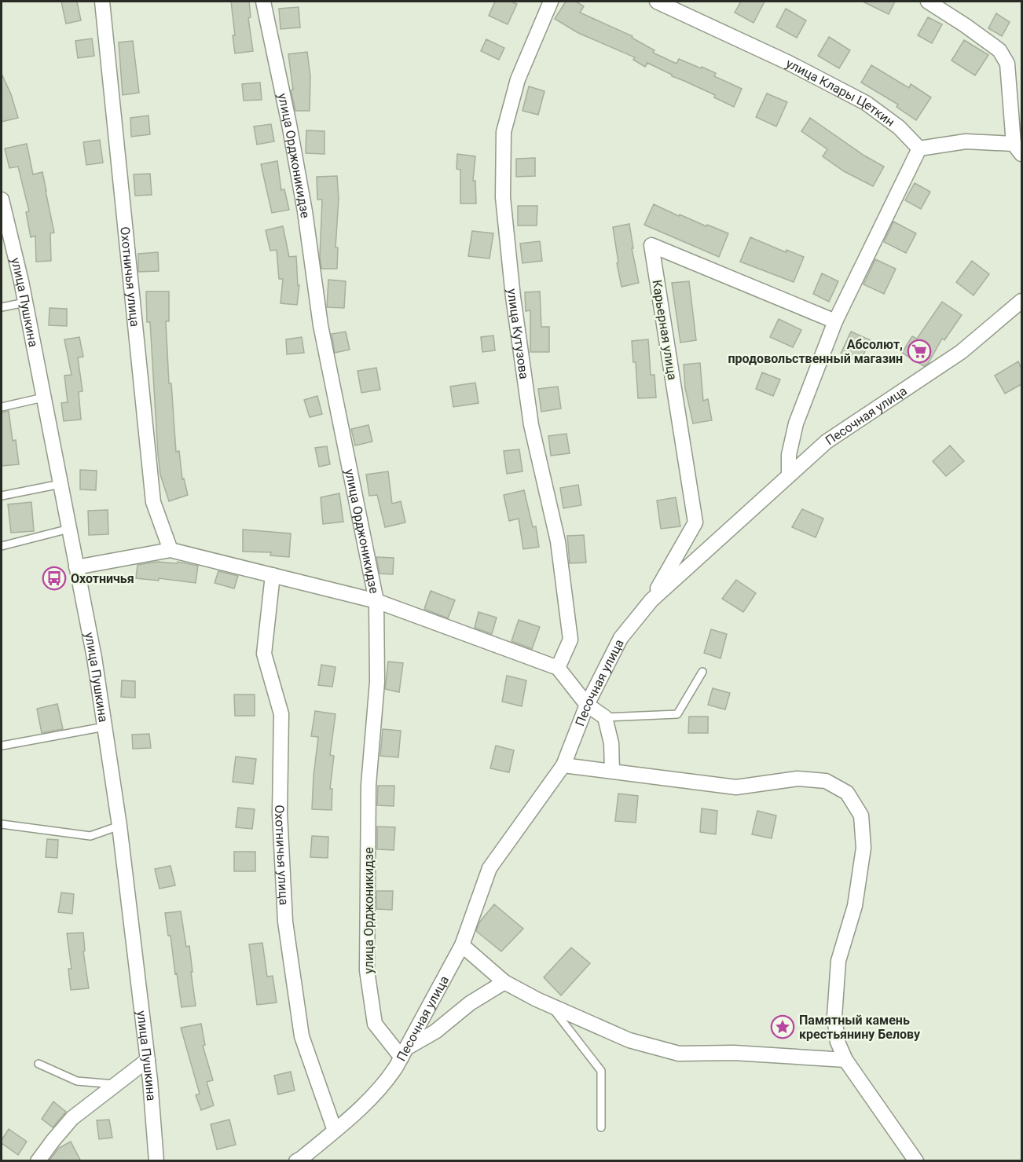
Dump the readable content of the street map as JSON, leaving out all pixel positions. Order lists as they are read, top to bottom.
{
  "streets": {
    "street": [
      "улица Клары Цеткин",
      "улица Орджоникидзе",
      "Охотничья улица",
      "улица Пушкина",
      "Карьерная улица",
      "улица Кутузова",
      "Песочная улица"
    ]
  },
  "crossings": [
    ["улица Орджоникидзе", "Песочная улица"],
    ["Охотничья улица", "Песочная улица"],
    ["Карьерная улица", "Песочная улица"]
  ],
  "places": {
    "supermarket": ["Абсолют, продовольственный магазин"],
    "bus stop": ["Охотничья"],
    "place": ["Памятный камень крестьянину Белову"]
  }
}
